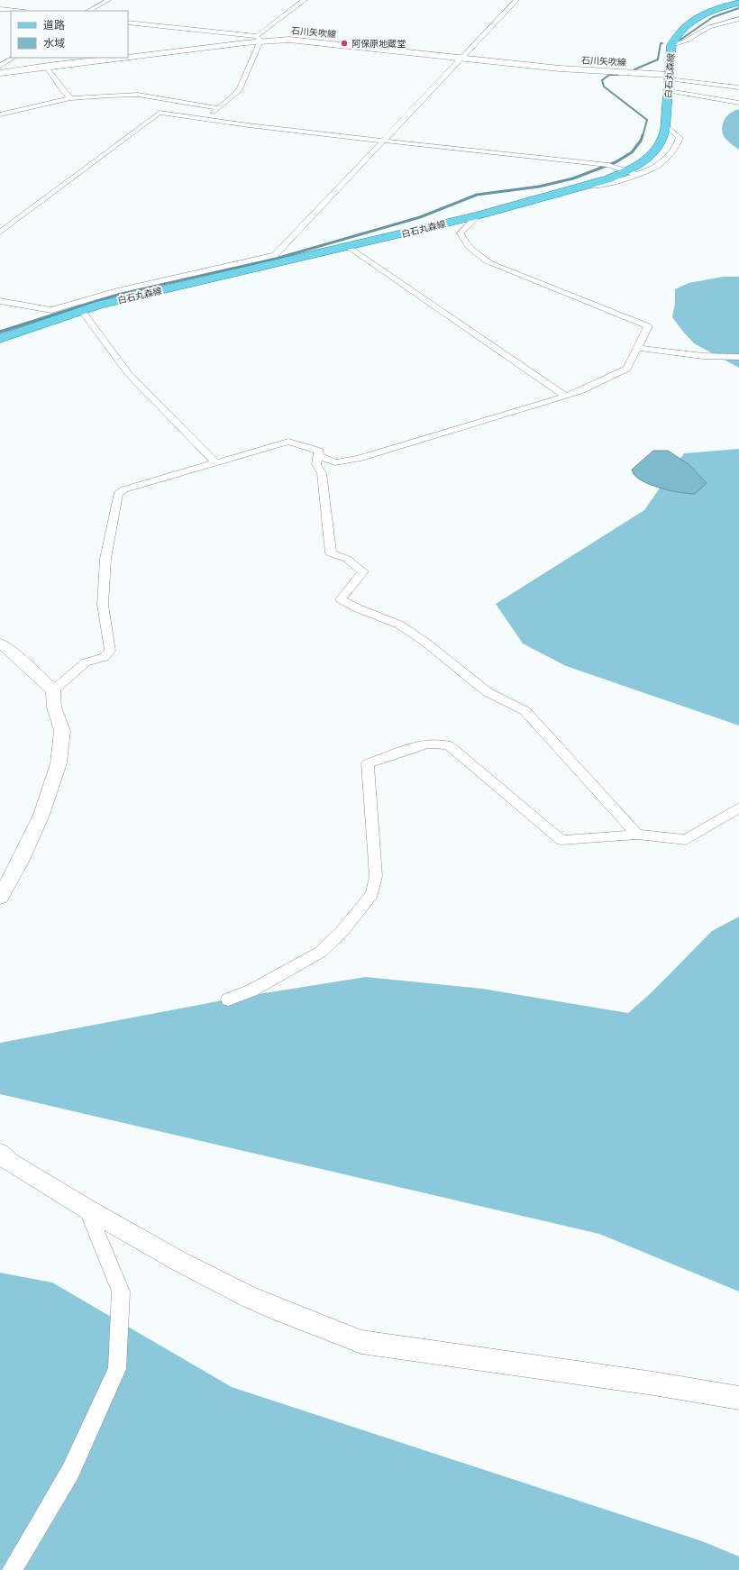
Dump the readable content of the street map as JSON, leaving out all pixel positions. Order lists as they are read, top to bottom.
{
  "streets": {
    "main road": ["石川矢吹線", "白石丸森線"]
  },
  "crossings": [
    ["石川矢吹線", "白石丸森線"]
  ],
  "places": ["阿保原地蔵堂"],
  "legend": ["道路", "水域"]
}
